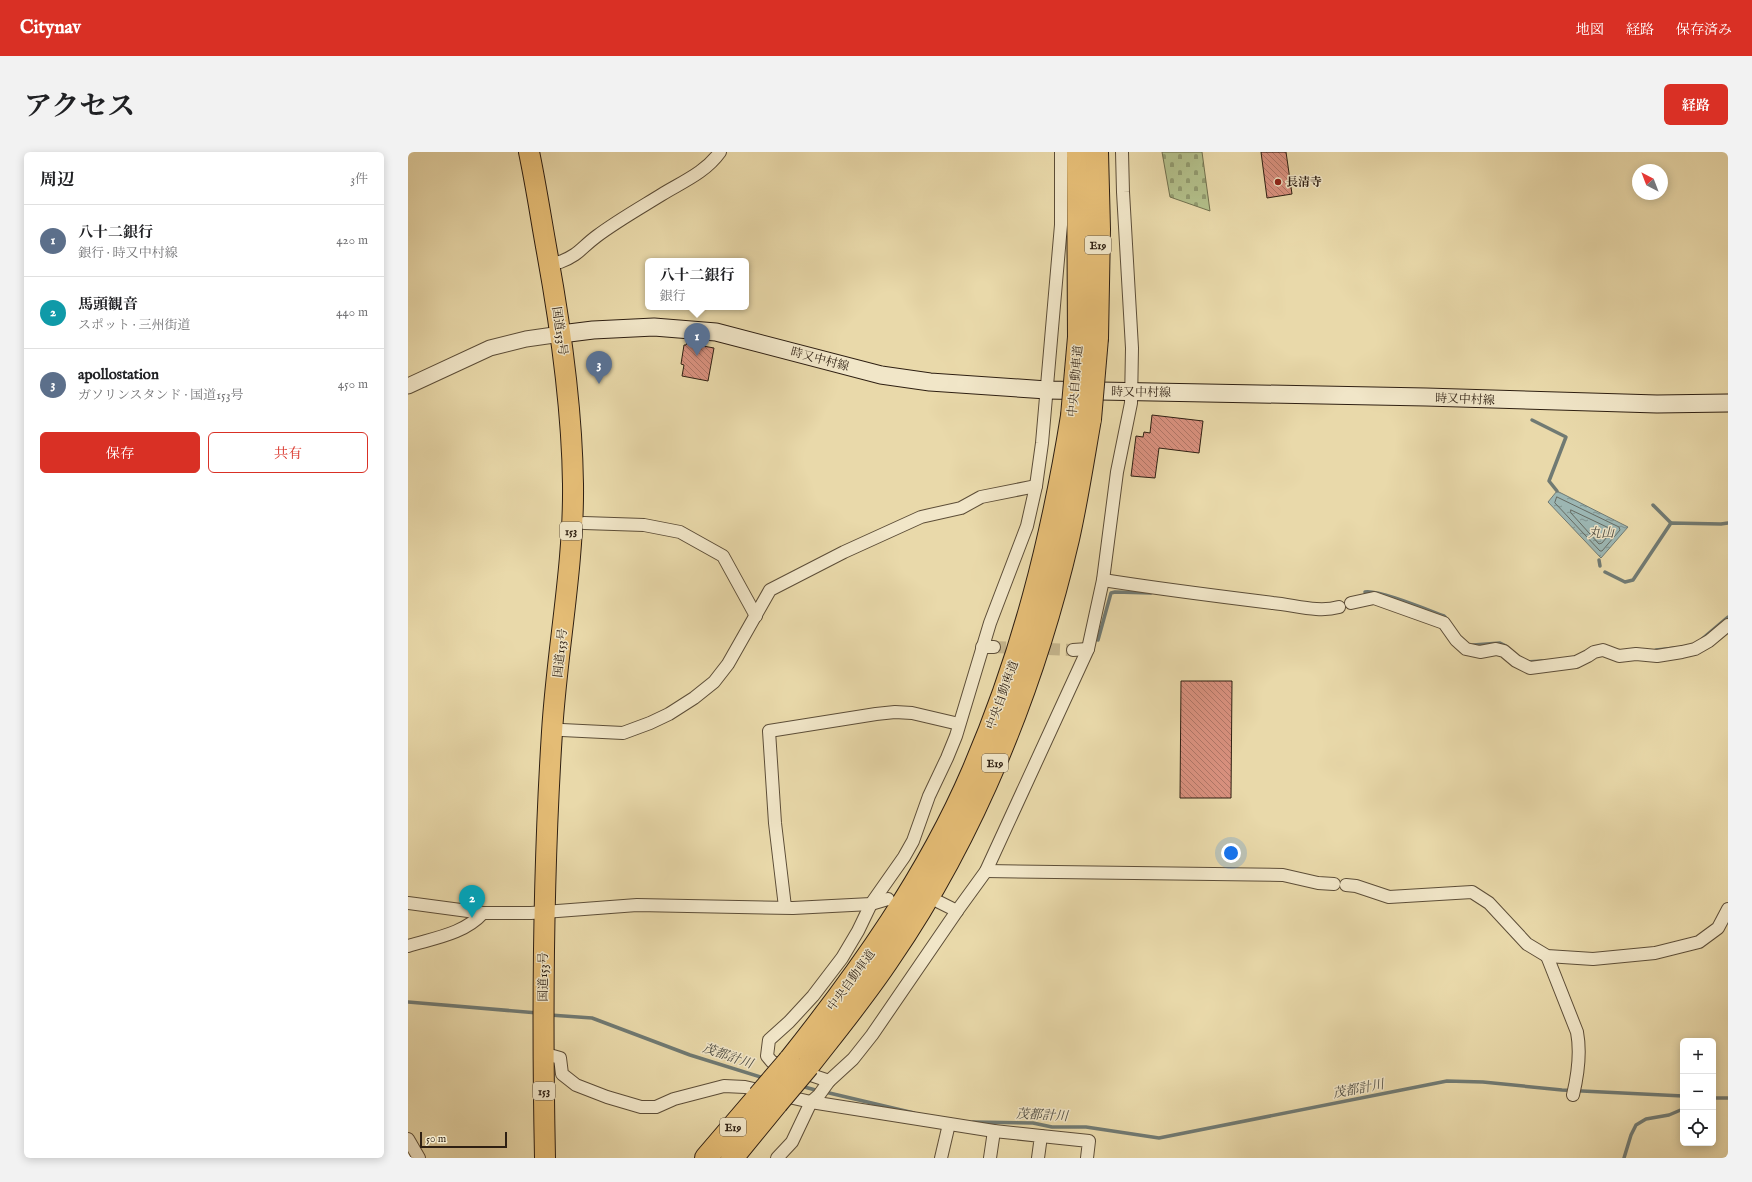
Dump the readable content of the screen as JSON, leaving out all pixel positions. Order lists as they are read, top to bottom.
{
  "streets": {
    "highway": [
      "E19",
      "国道153号",
      "中央自動車道",
      "153"
    ],
    "main road": ["時又中村線"]
  },
  "crossings": [
    ["国道153号", "時又中村線"]
  ],
  "water": ["丸山", "茂都計川"],
  "places": ["長清寺"],
  "scale_bar": "50 m",
  "north": "top left",
  "page": {
    "header": "Citynav",
    "nav": ["地図", "経路", "保存済み"],
    "title": "アクセス",
    "buttons": [
      "経路",
      ["保存", "共有"]
    ],
    "heading": ["周辺", "3件"],
    "list": [
      {
        "mark": "1",
        "name": "八十二銀行",
        "note": "銀行 · 時又中村線",
        "value": "420 m"
      },
      {
        "mark": "2",
        "name": "馬頭観音",
        "note": "スポット · 三州街道",
        "value": "440 m"
      },
      {
        "mark": "3",
        "name": "apollostation",
        "note": "ガソリンスタンド · 国道153号",
        "value": "450 m"
      }
    ],
    "popup": ["八十二銀行", "銀行"],
    "pins": ["1", "3", "2"],
    "map_buttons": ["+", "−"],
    "scale": "50 m"
  }
}
